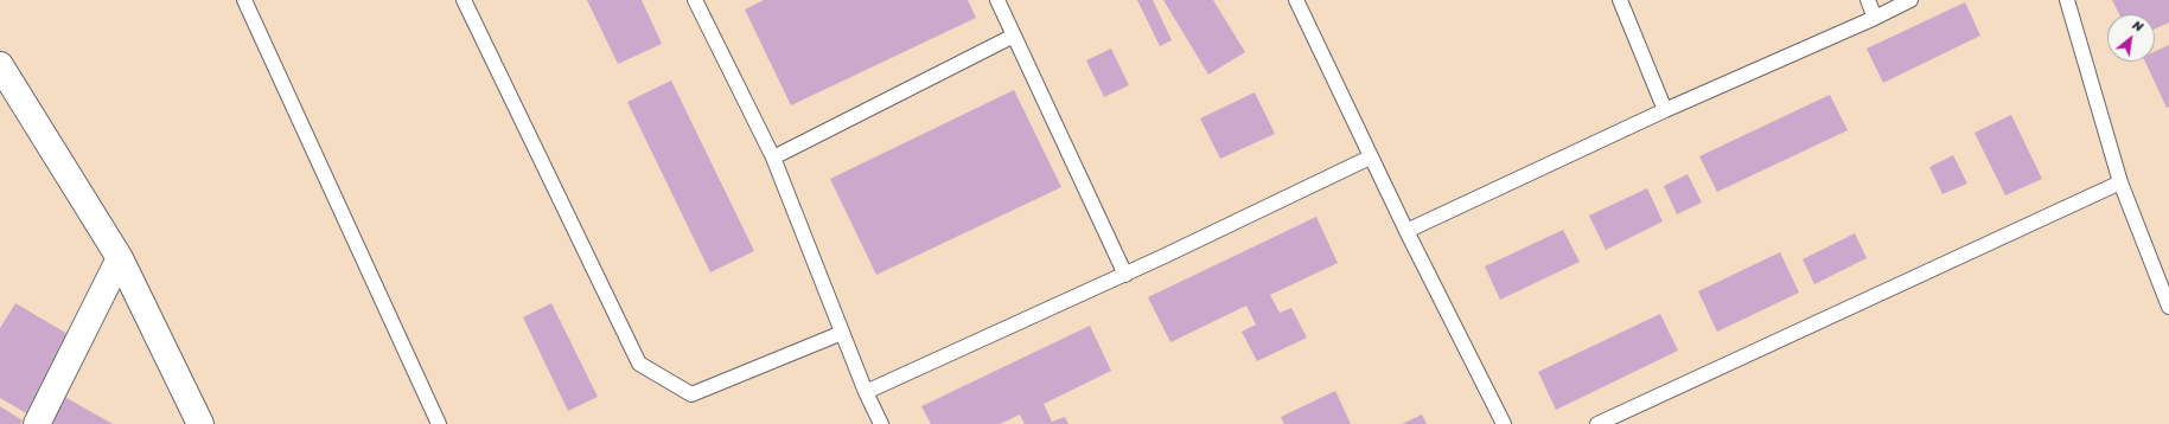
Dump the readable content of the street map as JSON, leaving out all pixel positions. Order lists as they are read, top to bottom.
{
  "north": "top right"
}
